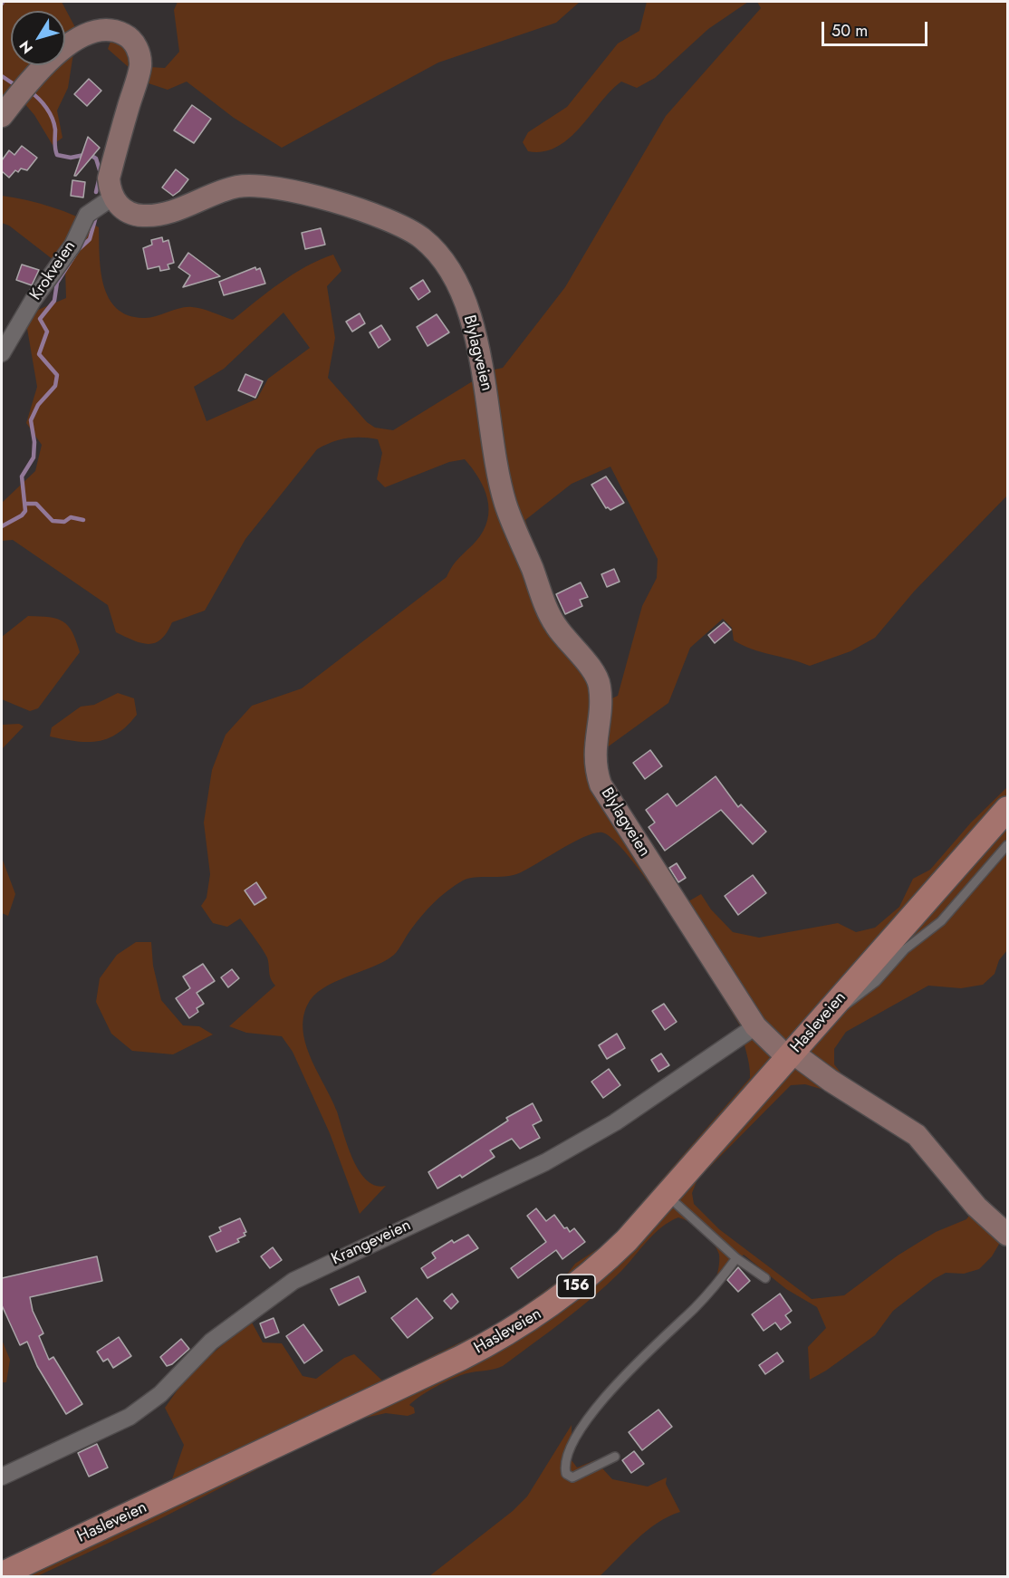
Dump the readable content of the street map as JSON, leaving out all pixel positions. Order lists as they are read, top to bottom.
{
  "streets": {
    "main road": ["Hasleveien", "156"],
    "street": ["Krokveien", "Blylagveien", "Krangeveien"]
  },
  "crossings": [
    ["Krokveien", "Blylagveien"],
    ["Blylagveien", "Hasleveien"],
    ["Blylagveien", "Krangeveien"]
  ],
  "scale_bar": "50 m",
  "north": "bottom left"
}
